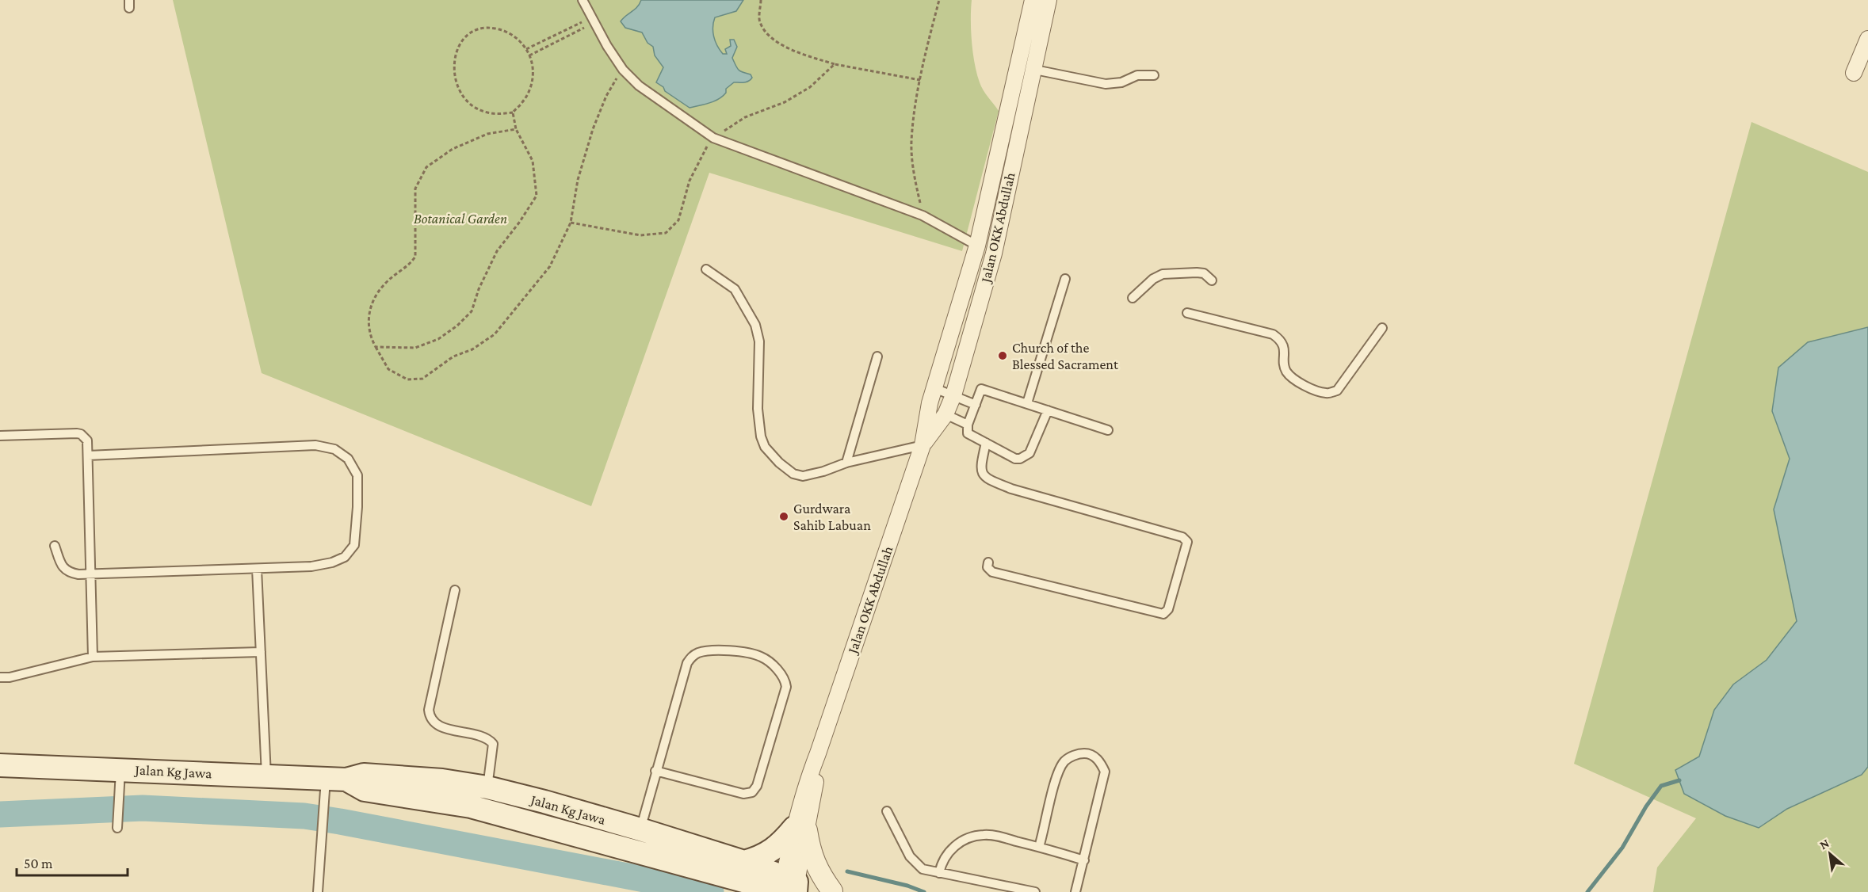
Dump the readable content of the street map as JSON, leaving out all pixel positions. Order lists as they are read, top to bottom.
{
  "streets": {
    "main road": ["Jalan Kg Jawa"],
    "street": ["Jalan OKK Abdullah"]
  },
  "crossings": [
    ["Jalan OKK Abdullah", "Jalan Kg Jawa"]
  ],
  "parks": ["Botanical Garden"],
  "places": ["Church of the Blessed Sacrament", "Gurdwara Sahib Labuan"],
  "scale_bar": "50 m",
  "north": "top left"
}
